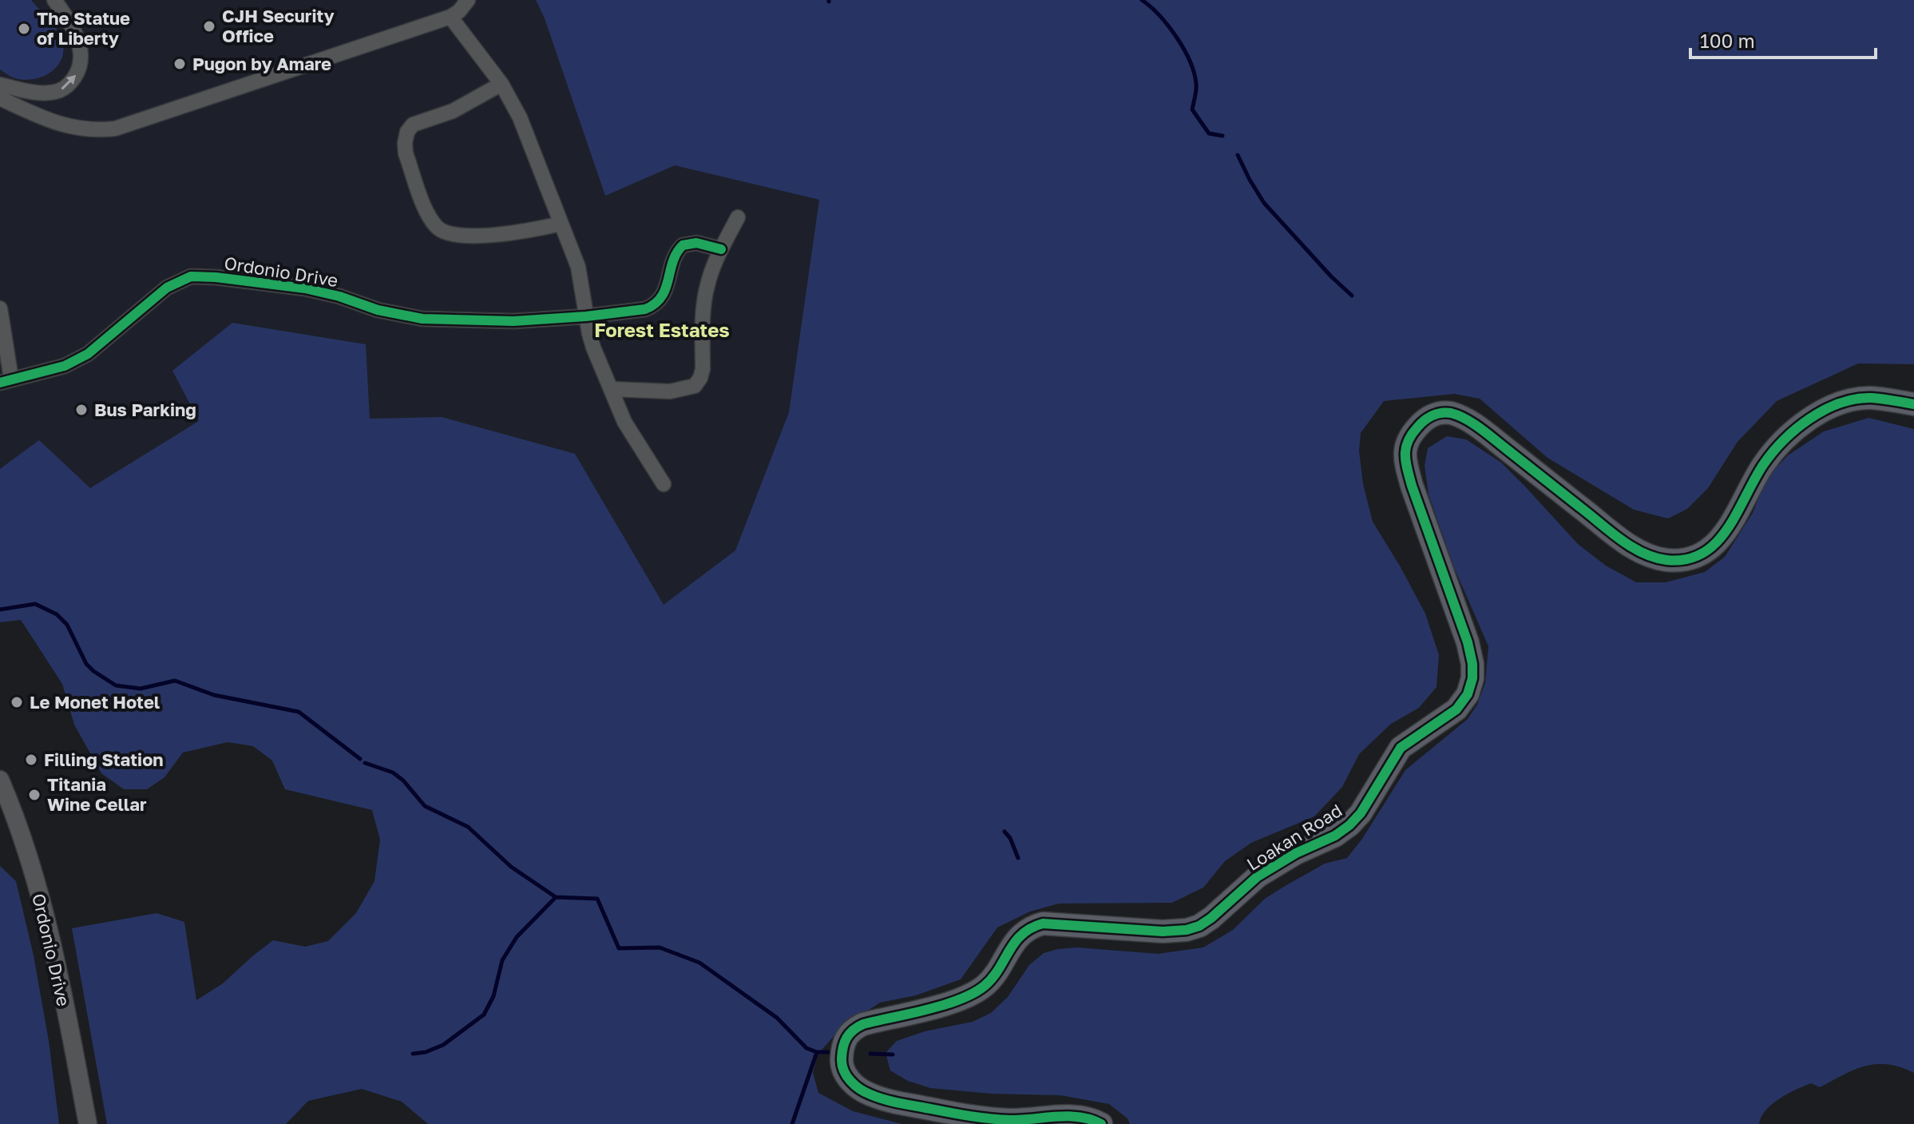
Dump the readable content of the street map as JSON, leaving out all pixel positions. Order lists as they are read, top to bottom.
{
  "streets": {
    "main road": ["Loakan Road"],
    "street": ["Ordonio Drive"]
  },
  "districts": ["Forest Estates"],
  "places": [
    "CJH Security Office",
    "The Statue of Liberty",
    "Pugon by Amare",
    "Bus Parking",
    "Le Monet Hotel",
    "Filling Station",
    "Titania Wine Cellar"
  ],
  "scale_bar": "100 m"
}
